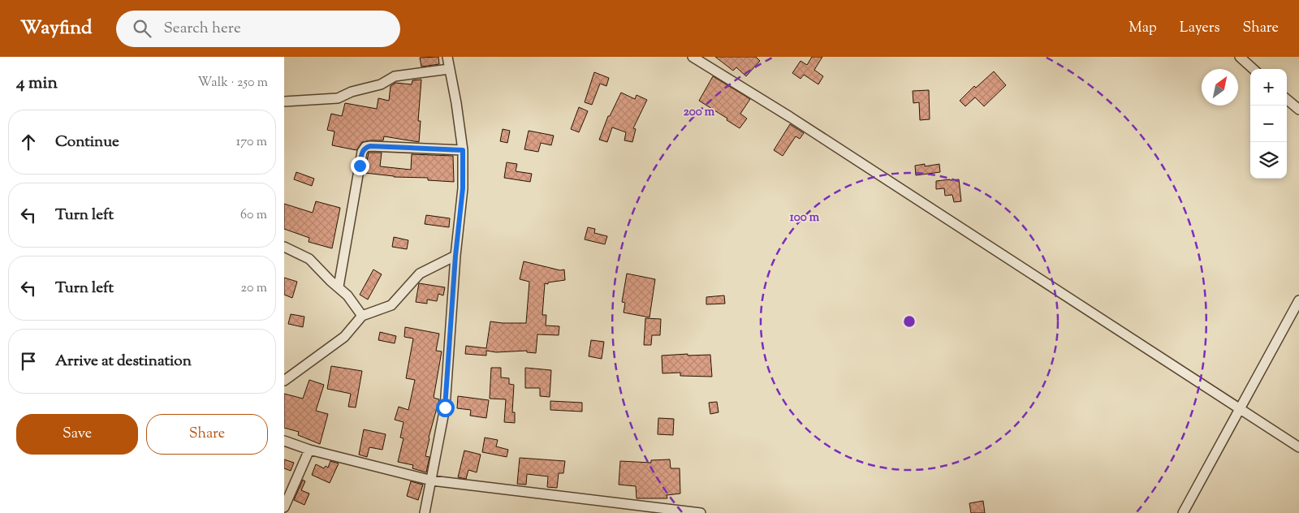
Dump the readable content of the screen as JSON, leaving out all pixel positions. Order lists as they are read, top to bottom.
{
  "north": "top right",
  "page": {
    "header": "Wayfind",
    "search": "Search here",
    "nav": ["Map", "Layers", "Share"],
    "heading": ["4 min", "Walk · 250 m"],
    "map_buttons": ["+", "−"],
    "list": [
      ["Continue", "170 m"],
      ["Turn left", "60 m"],
      ["Turn left", "20 m"],
      "Arrive at destination"
    ],
    "buttons": ["Save", "Share"]
  },
  "rings": ["200 m", "100 m"]
}
